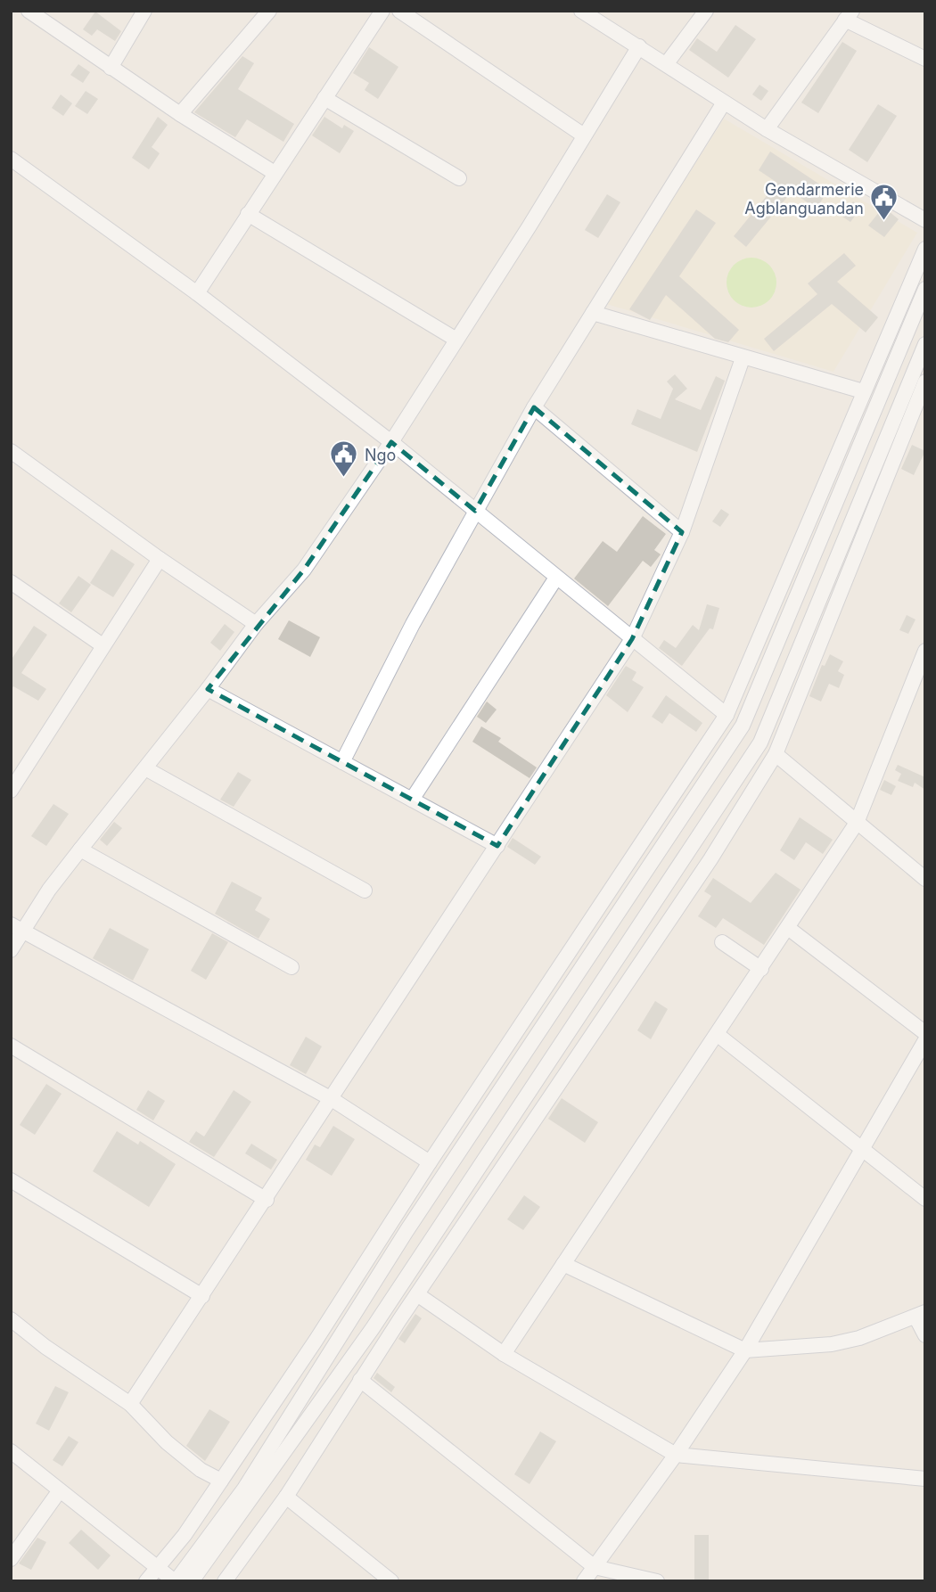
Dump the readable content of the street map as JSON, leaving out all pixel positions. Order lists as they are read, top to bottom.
{
  "places": {
    "public building": ["Gendarmerie Agblanguandan", "Ngo"]
  }
}
